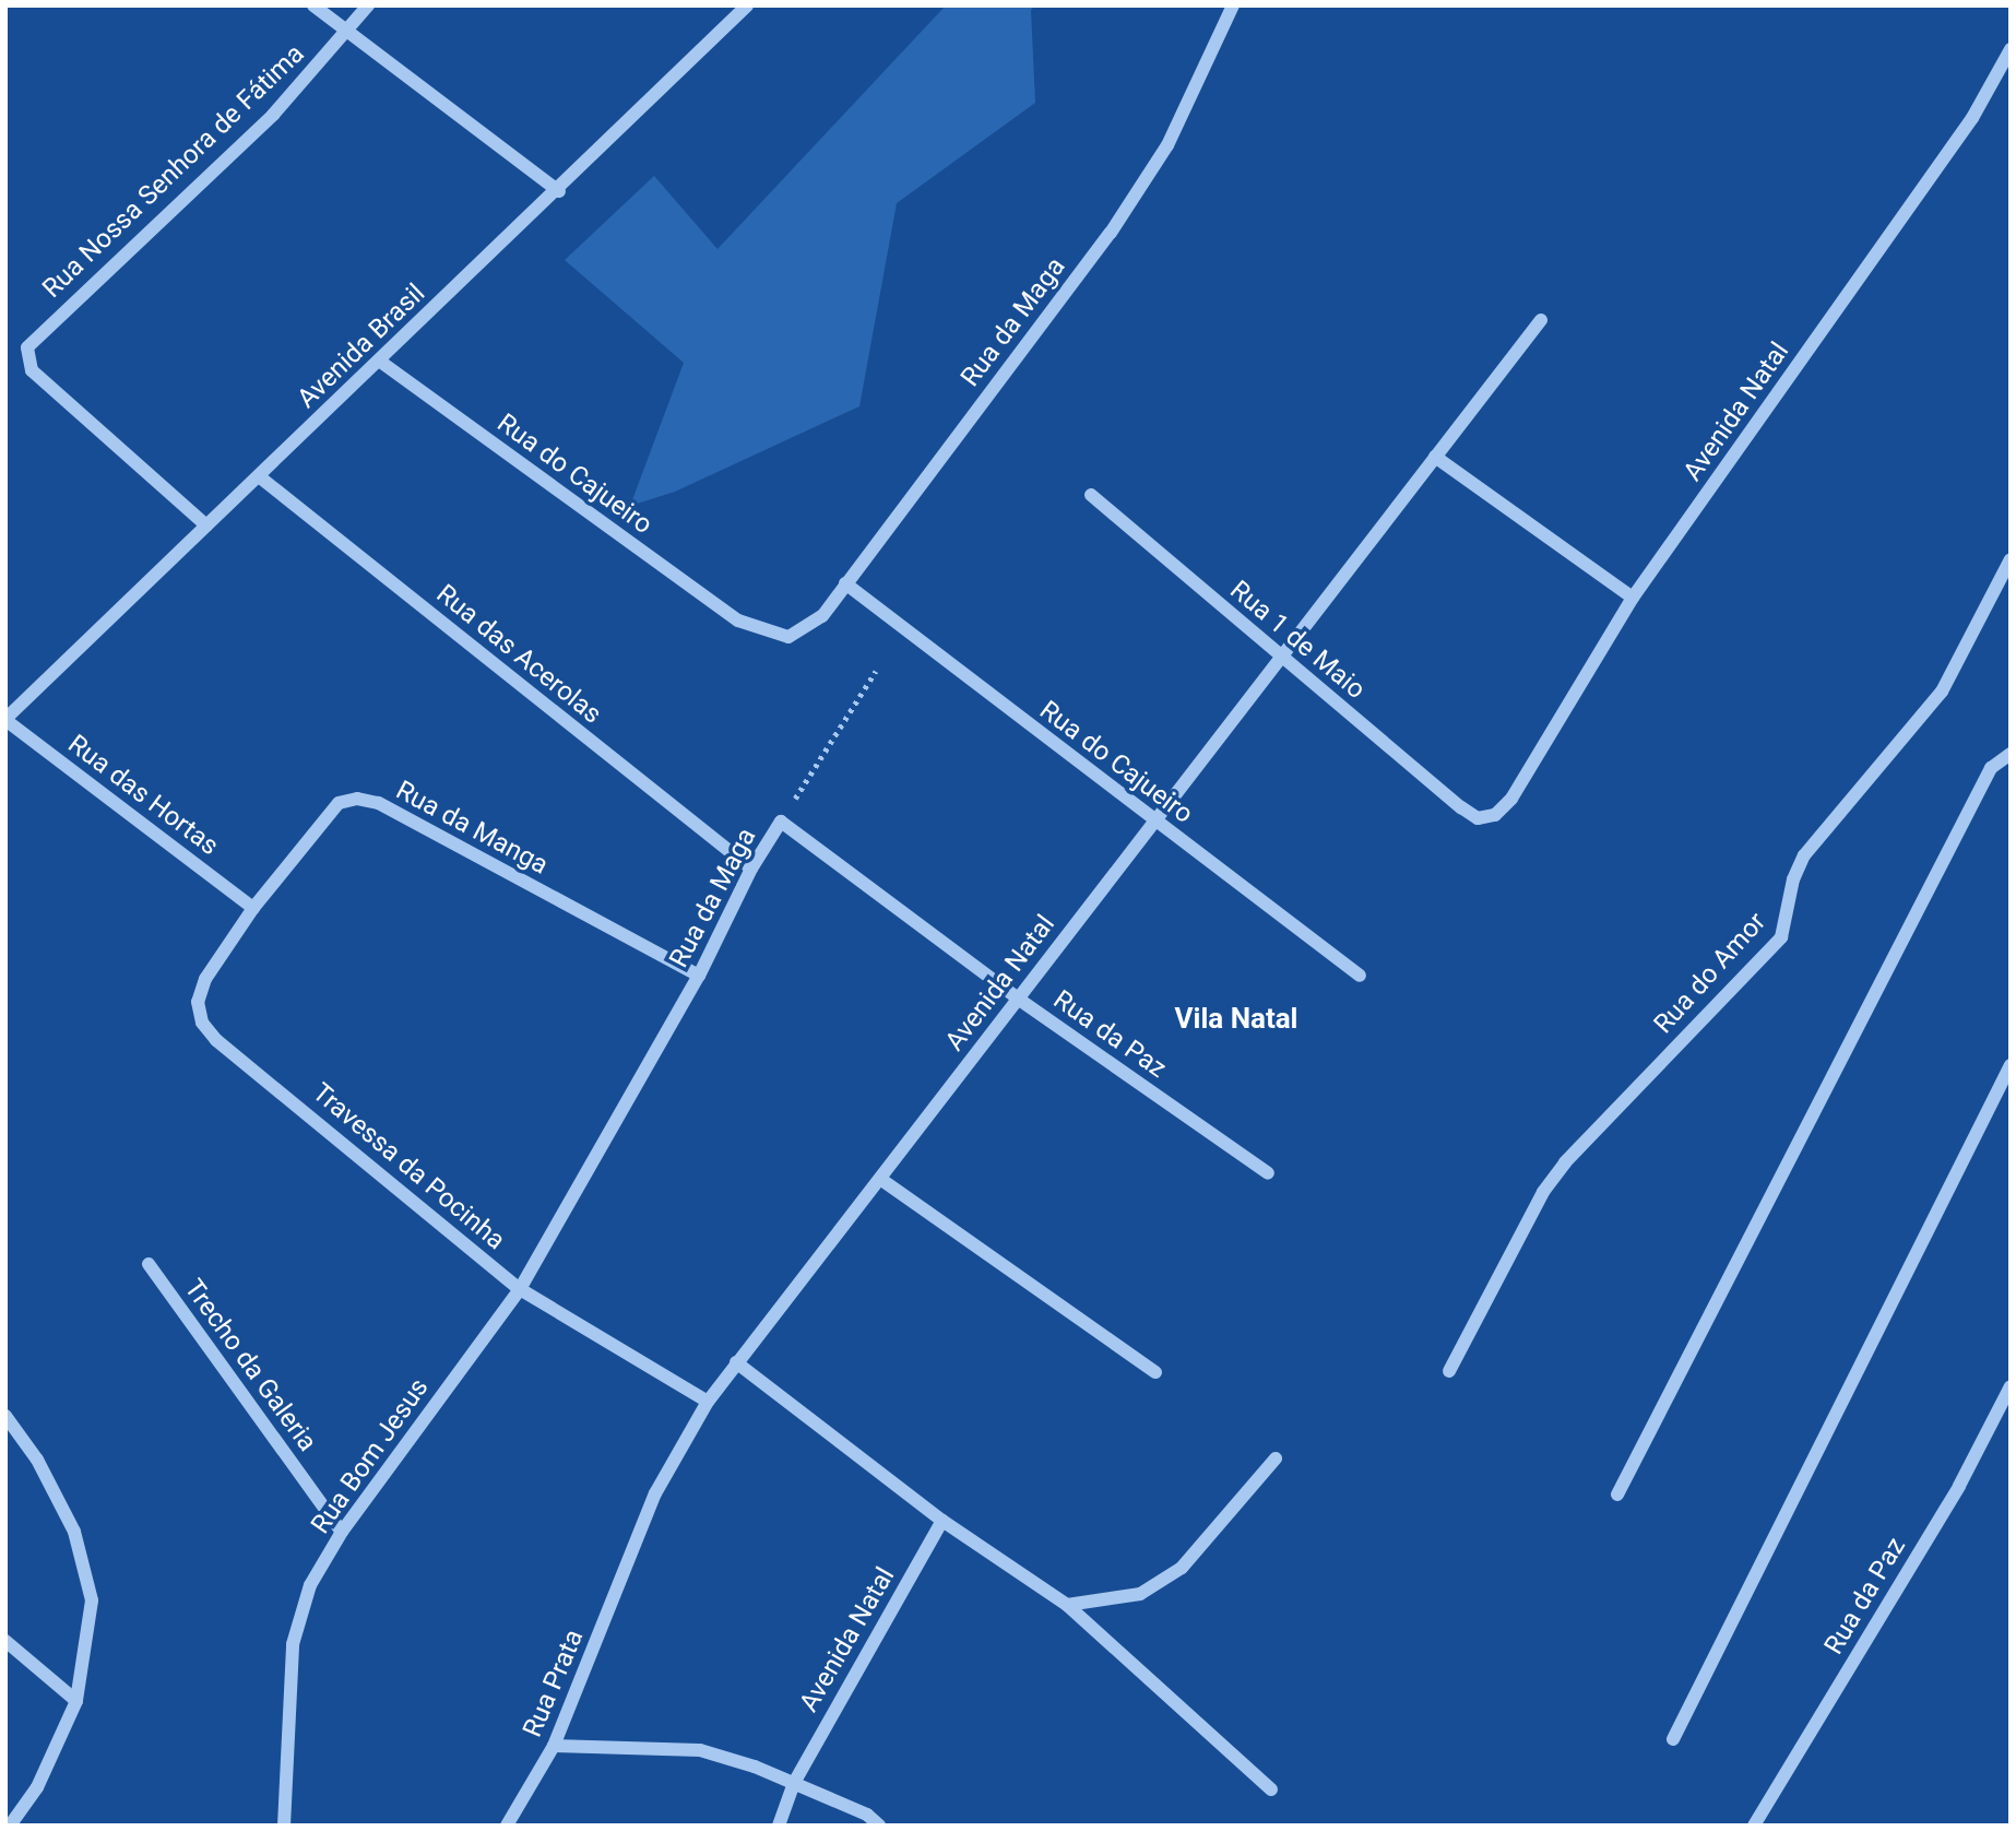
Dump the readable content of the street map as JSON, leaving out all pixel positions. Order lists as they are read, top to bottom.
{
  "streets": {
    "street": [
      "Rua Nossa Senhora de Fátima",
      "Rua da Maga",
      "Avenida Brasil",
      "Avenida Natal",
      "Rua do Cajueiro",
      "Rua 1 de Maio",
      "Rua das Acerolas",
      "Rua das Hortas",
      "Rua da Manga",
      "Rua do Amor",
      "Rua da Paz",
      "Travessa da Pocinha",
      "Trecho da Galeria",
      "Rua Bom Jesus",
      "Rua Prata"
    ]
  },
  "crossings": [
    ["Rua Nossa Senhora de Fátima", "Avenida Brasil"],
    ["Rua da Maga", "Rua do Cajueiro"],
    ["Rua da Maga", "Rua das Acerolas"],
    ["Rua da Maga", "Rua da Manga"],
    ["Rua da Maga", "Rua da Paz"],
    ["Rua da Maga", "Rua Bom Jesus"],
    ["Avenida Brasil", "Rua do Cajueiro"],
    ["Avenida Brasil", "Rua das Acerolas"],
    ["Avenida Brasil", "Rua das Hortas"],
    ["Avenida Natal", "Rua do Cajueiro"],
    ["Avenida Natal", "Rua 1 de Maio"],
    ["Avenida Natal", "Rua da Paz"],
    ["Avenida Natal", "Travessa da Pocinha"],
    ["Avenida Natal", "Rua Prata"],
    ["Rua das Hortas", "Rua da Manga"],
    ["Rua das Hortas", "Travessa da Pocinha"],
    ["Rua da Manga", "Travessa da Pocinha"],
    ["Travessa da Pocinha", "Rua Bom Jesus"],
    ["Trecho da Galeria", "Rua Bom Jesus"]
  ],
  "districts": ["Vila Natal"]
}
